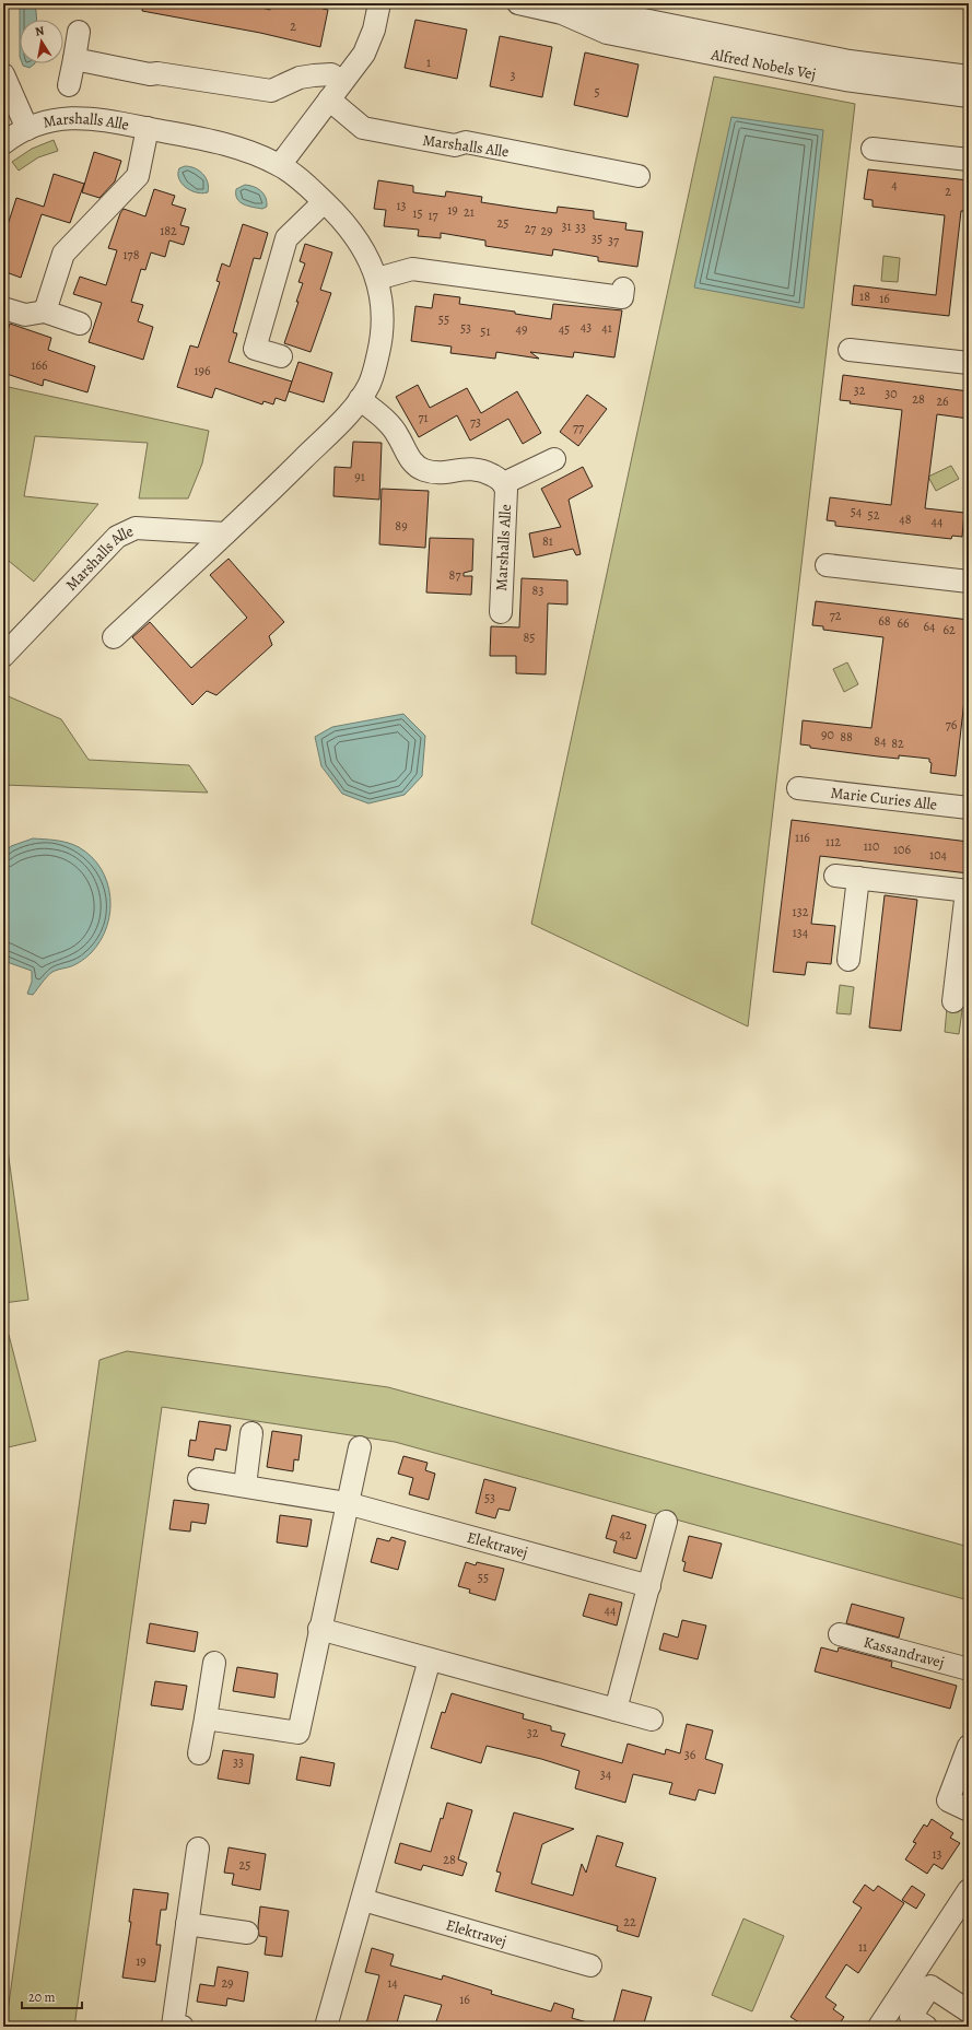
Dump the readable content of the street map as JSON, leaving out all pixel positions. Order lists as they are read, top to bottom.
{
  "streets": {
    "street": [
      "Alfred Nobels Vej",
      "Marshalls Alle",
      "Marie Curies Alle",
      "Elektravej",
      "Kassandravej"
    ]
  },
  "house_numbers": [
    "2",
    "1",
    "3",
    "5",
    "4",
    "2",
    "13",
    "19",
    "21",
    "15",
    "17",
    "25",
    "31",
    "33",
    "27",
    "182",
    "29",
    "35",
    "37",
    "178",
    "18",
    "16",
    "55",
    "43",
    "53",
    "41",
    "49",
    "45",
    "51",
    "166",
    "196",
    "32",
    "30",
    "28",
    "26",
    "71",
    "73",
    "77",
    "91",
    "54",
    "52",
    "48",
    "44",
    "89",
    "81",
    "87",
    "83",
    "72",
    "68",
    "66",
    "64",
    "62",
    "85",
    "76",
    "90",
    "88",
    "84",
    "82",
    "116",
    "112",
    "110",
    "106",
    "104",
    "132",
    "134",
    "53",
    "42",
    "55",
    "44",
    "32",
    "36",
    "33",
    "34",
    "13",
    "28",
    "25",
    "22",
    "11",
    "19",
    "29",
    "14",
    "16"
  ],
  "scale_bar": "20 m",
  "north": "top"
}
